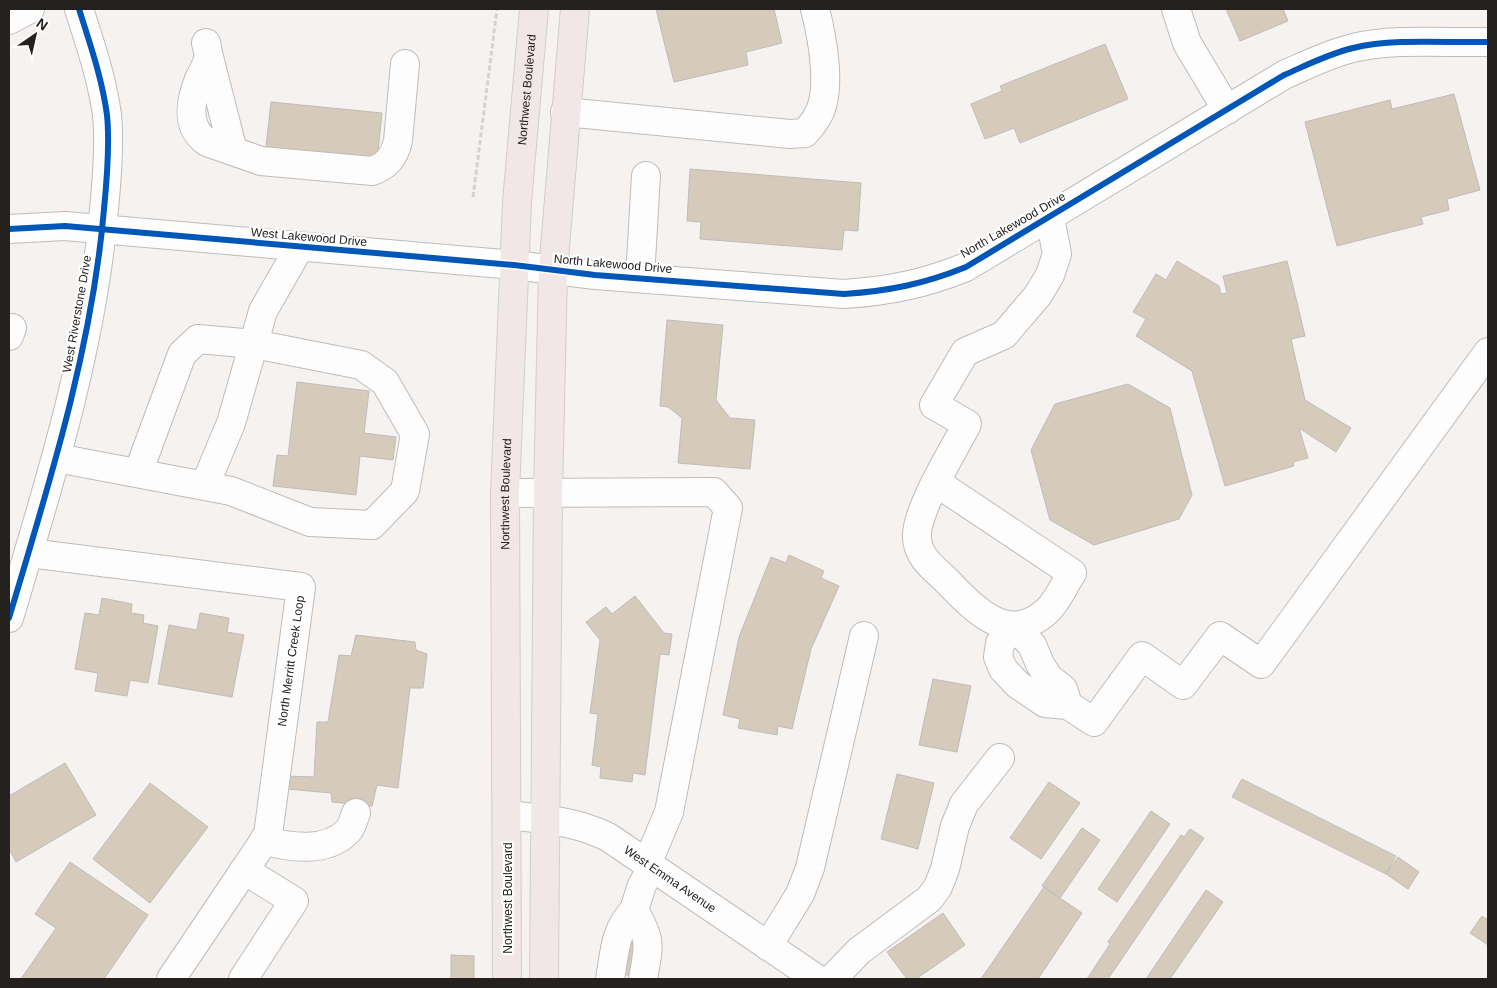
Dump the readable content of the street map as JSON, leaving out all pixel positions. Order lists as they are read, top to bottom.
{
  "streets": {
    "main road": ["Northwest Boulevard"],
    "street": [
      "North Lakewood Drive",
      "West Lakewood Drive",
      "West Riverstone Drive",
      "North Merritt Creek Loop",
      "West Emma Avenue"
    ]
  },
  "crossings": [
    ["Northwest Boulevard", "North Lakewood Drive"],
    ["Northwest Boulevard", "West Lakewood Drive"],
    ["Northwest Boulevard", "West Emma Avenue"],
    ["North Lakewood Drive", "West Lakewood Drive"],
    ["West Lakewood Drive", "West Riverstone Drive"],
    ["West Riverstone Drive", "North Merritt Creek Loop"]
  ],
  "north": "top right"
}
